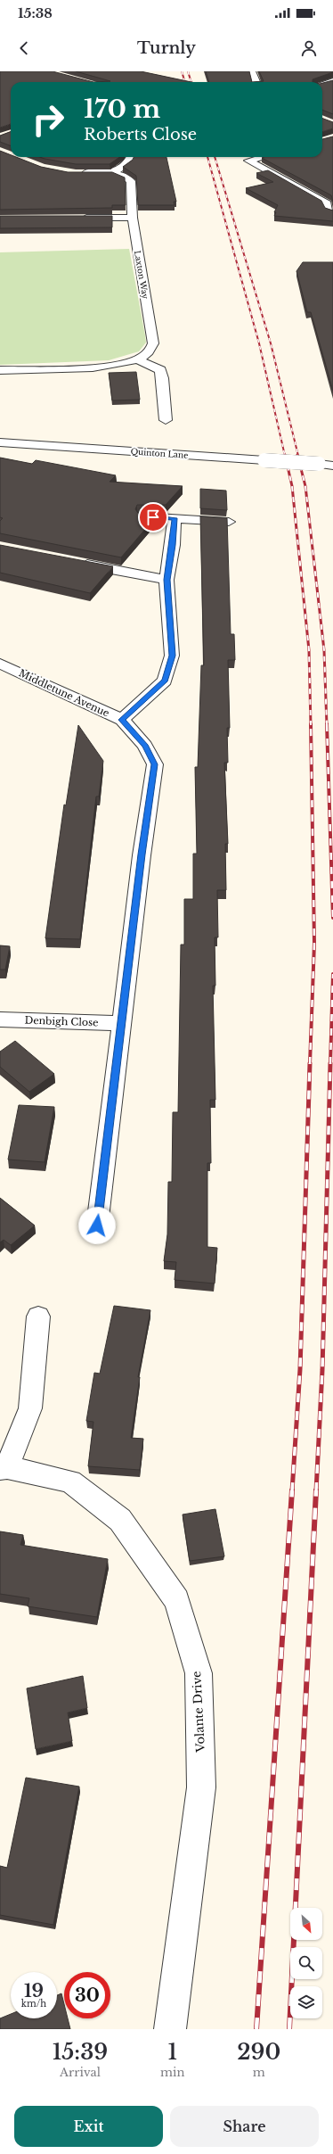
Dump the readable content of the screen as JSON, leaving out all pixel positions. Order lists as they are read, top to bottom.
{
  "streets": {
    "street": [
      "Laxton Way",
      "Quinton Lane",
      "Middletune Avenue",
      "Denbigh Close",
      "Volante Drive"
    ]
  },
  "crossings": [
    ["Middletune Avenue", "Denbigh Close"]
  ],
  "north": "bottom right",
  "page": {
    "status": "15:38",
    "header": "Turnly",
    "turn": ["170 m", "Roberts Close"],
    "speed": "19 km/h",
    "limit": "30",
    "eta": [
      "15:39",
      "Arrival",
      "1",
      "min",
      "290",
      "m"
    ],
    "buttons": ["Exit", "Share"]
  }
}
